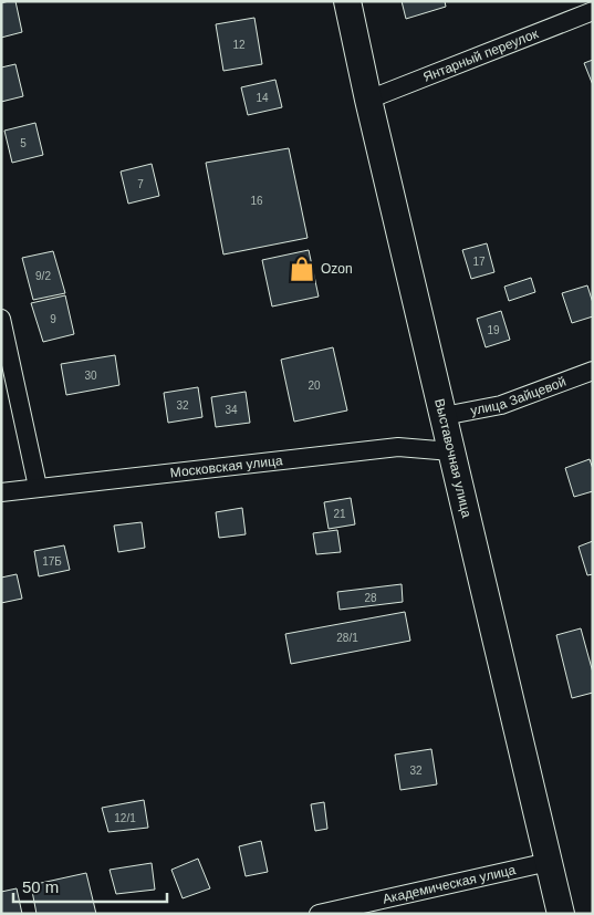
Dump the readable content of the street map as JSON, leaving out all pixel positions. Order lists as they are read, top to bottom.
{
  "streets": {
    "street": [
      "Янтарный переулок",
      "улица Зайцевой",
      "Выставочная улица",
      "Московская улица",
      "Академическая улица"
    ]
  },
  "crossings": [
    ["Янтарный переулок", "Выставочная улица"],
    ["улица Зайцевой", "Выставочная улица"],
    ["Выставочная улица", "Московская улица"],
    ["Выставочная улица", "Академическая улица"]
  ],
  "places": {
    "shop": ["Ozon"]
  },
  "house_numbers": [
    "12",
    "14",
    "5",
    "7",
    "16",
    "17",
    "9/2",
    "9",
    "19",
    "30",
    "20",
    "32",
    "34",
    "21",
    "17Б",
    "28",
    "28/1",
    "32",
    "12/1"
  ],
  "scale_bar": "50 m"
}
